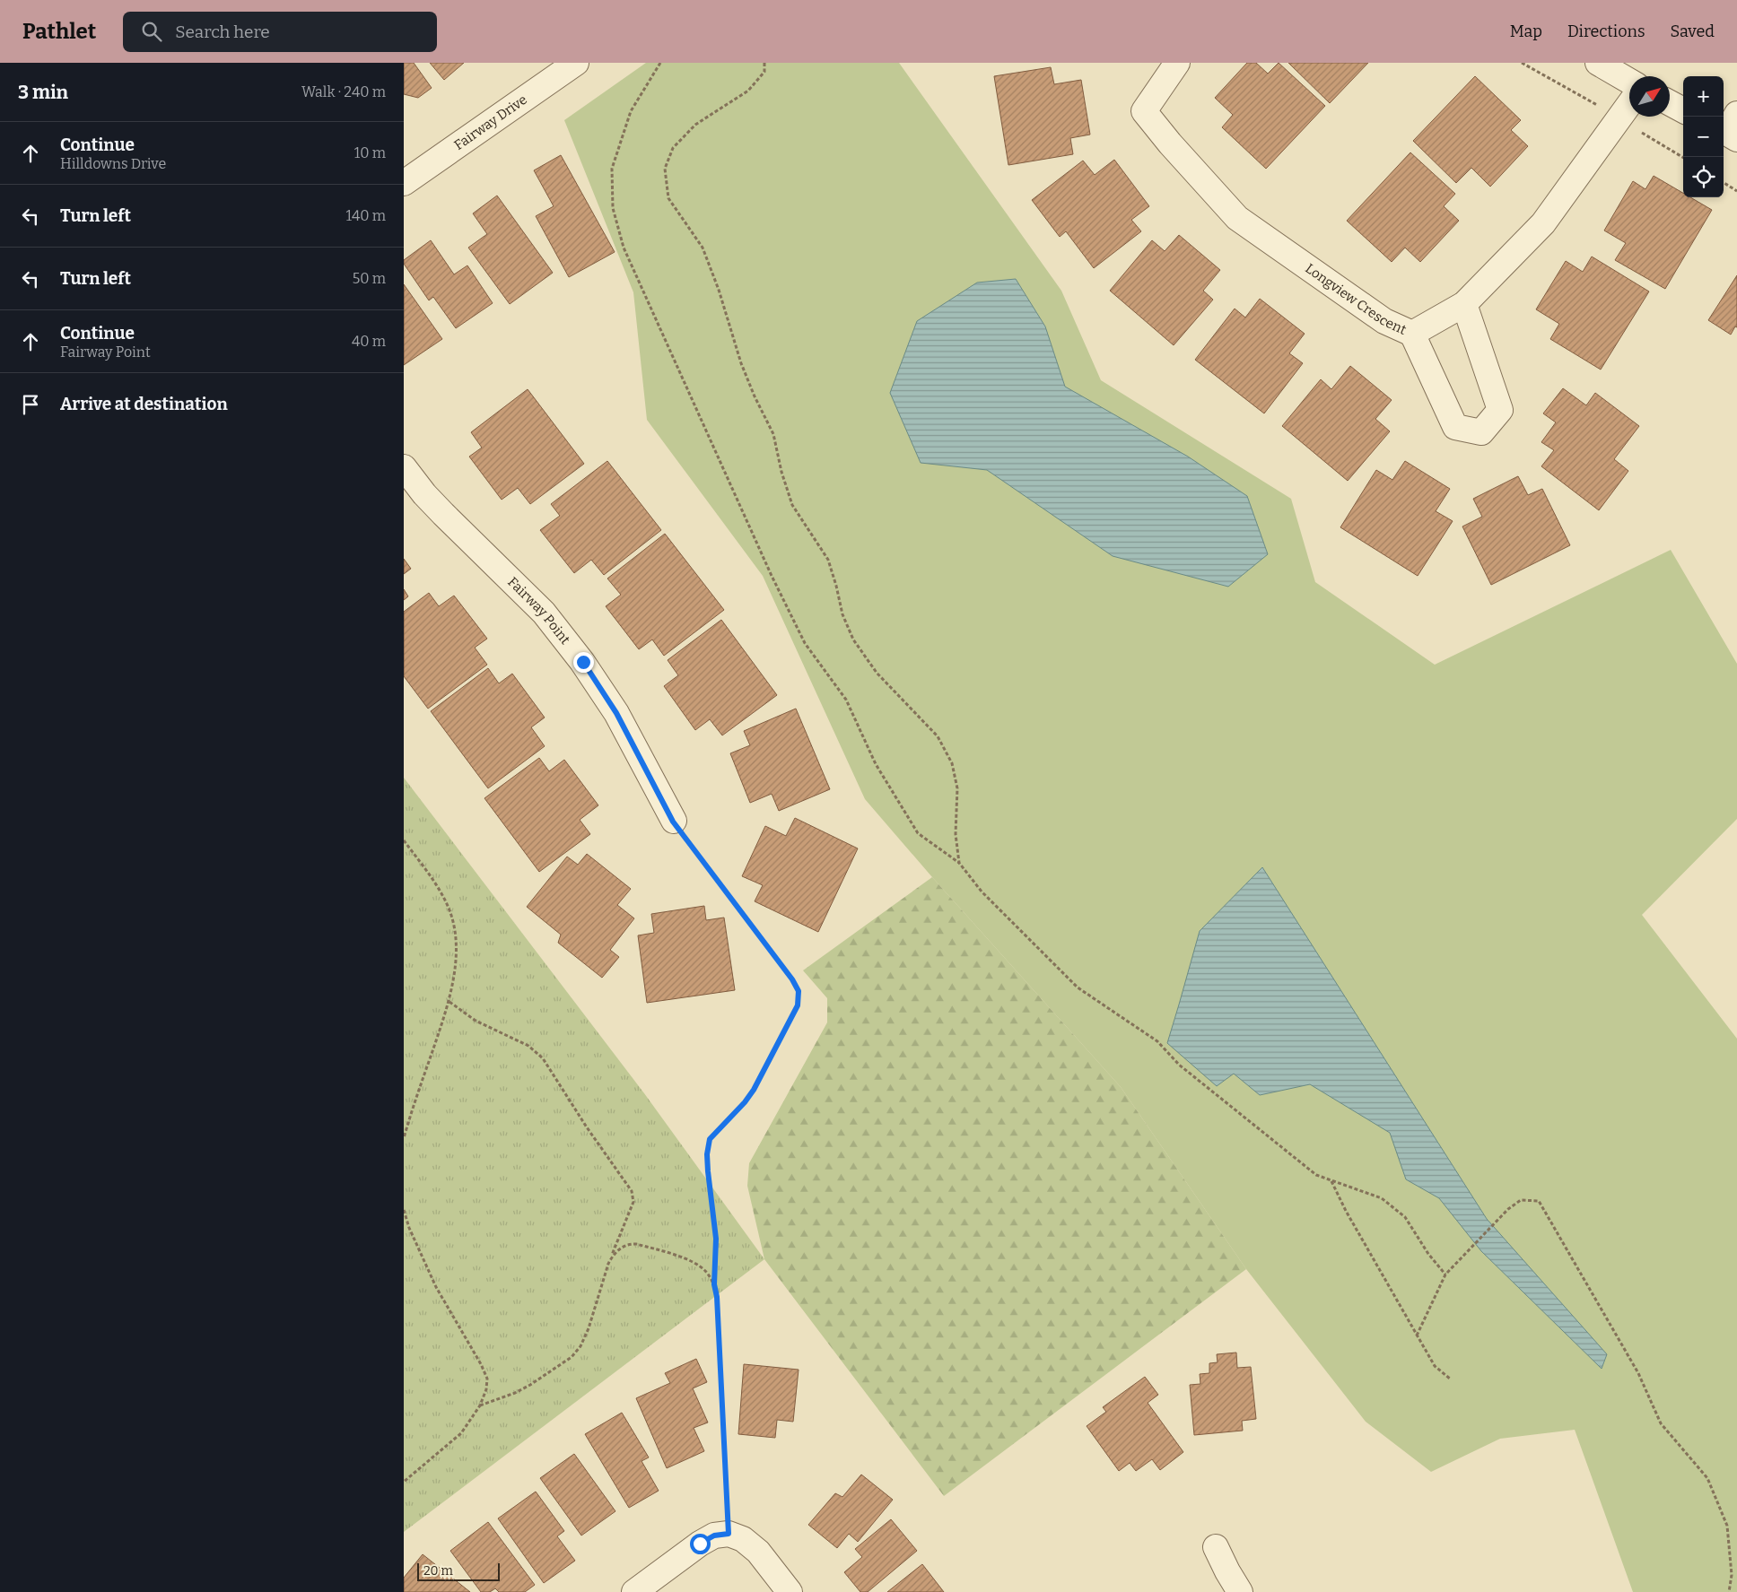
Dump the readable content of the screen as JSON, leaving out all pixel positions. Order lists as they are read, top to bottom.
{
  "streets": {
    "street": ["Fairway Drive", "Longview Crescent", "Fairway Point"]
  },
  "scale_bar": "20 m",
  "north": "top right",
  "page": {
    "header": "Pathlet",
    "search": "Search here",
    "nav": ["Map", "Directions", "Saved"],
    "heading": ["3 min", "Walk · 240 m"],
    "map_buttons": ["+", "−"],
    "list": [
      ["Continue", "Hilldowns Drive", "10 m"],
      ["Turn left", "140 m"],
      ["Turn left", "50 m"],
      ["Continue", "Fairway Point", "40 m"],
      "Arrive at destination"
    ],
    "scale": "20 m"
  }
}
